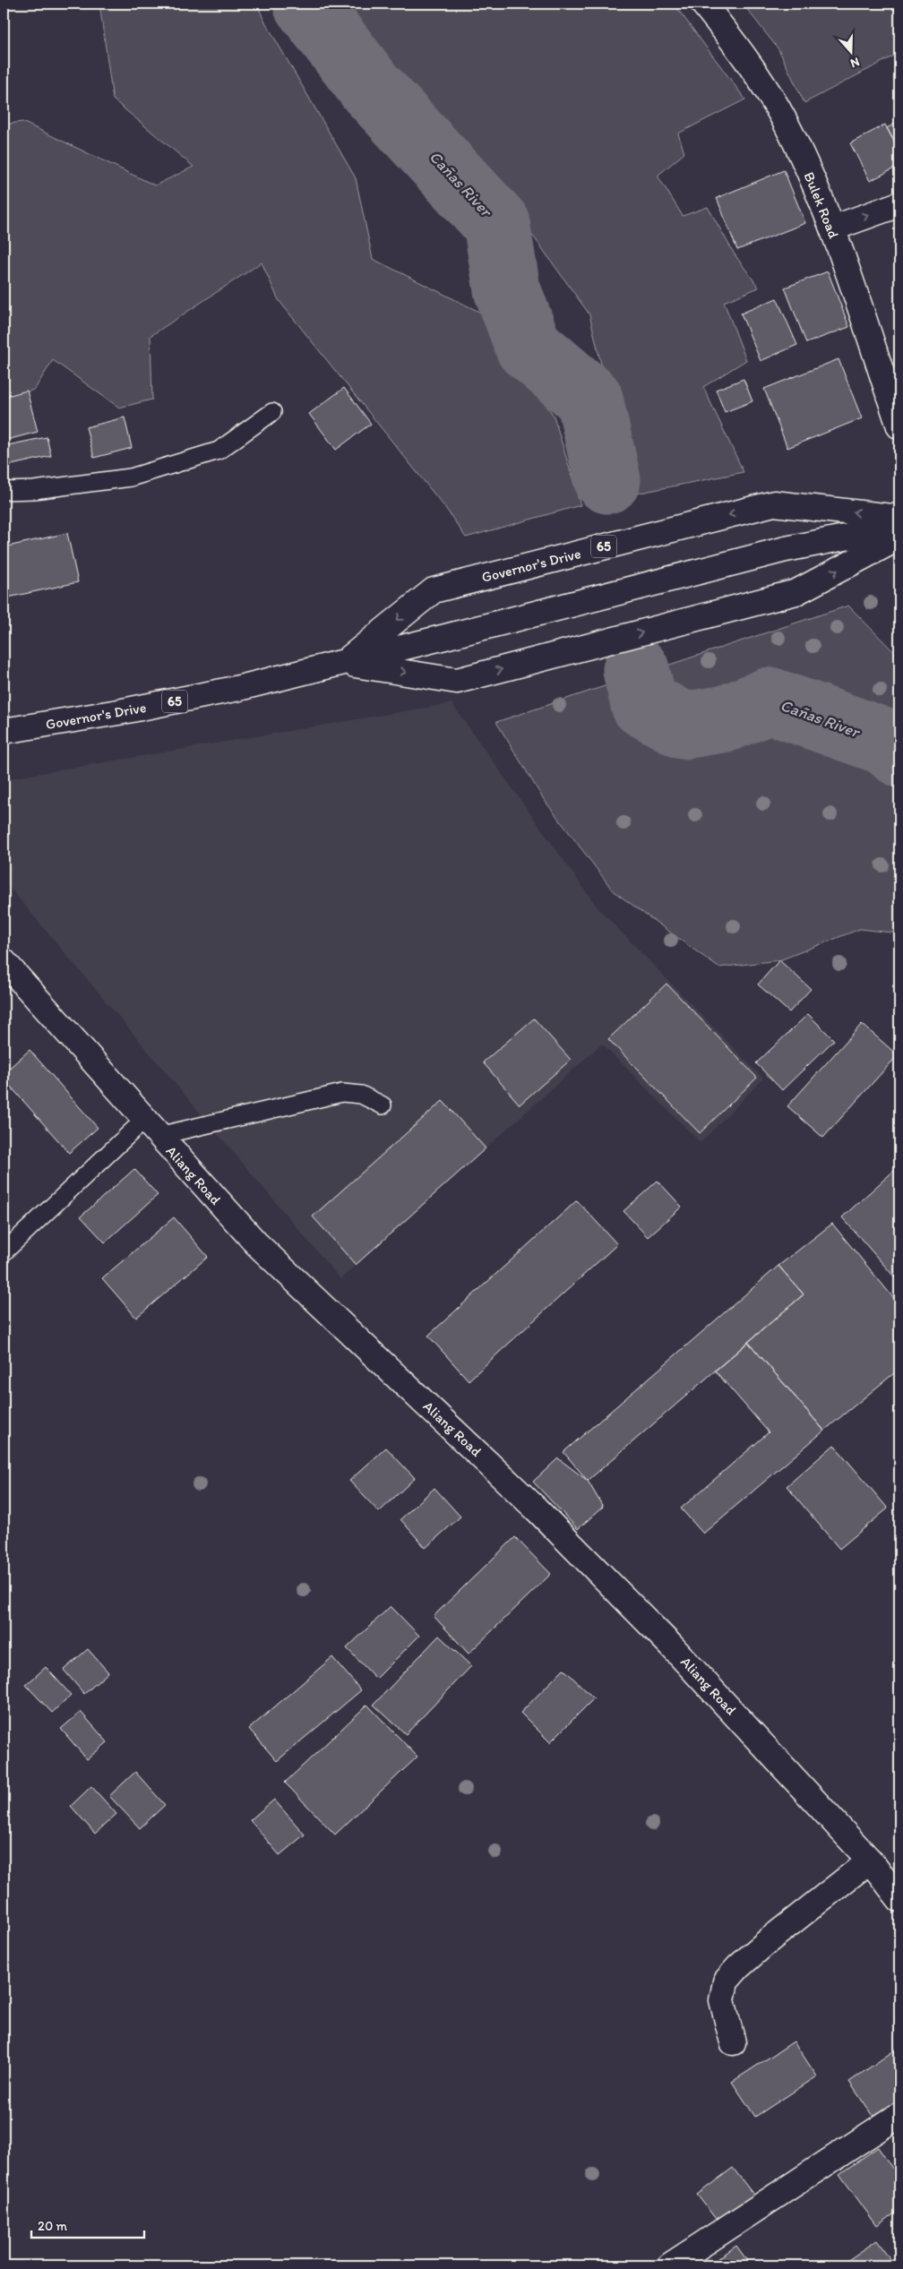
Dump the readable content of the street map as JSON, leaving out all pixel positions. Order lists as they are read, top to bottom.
{
  "streets": {
    "main road": [
      "Bulek Road",
      "65",
      "Governor's Drive",
      "Aliang Road"
    ]
  },
  "water": ["Cañas River"],
  "scale_bar": "20 m",
  "north": "bottom"
}
